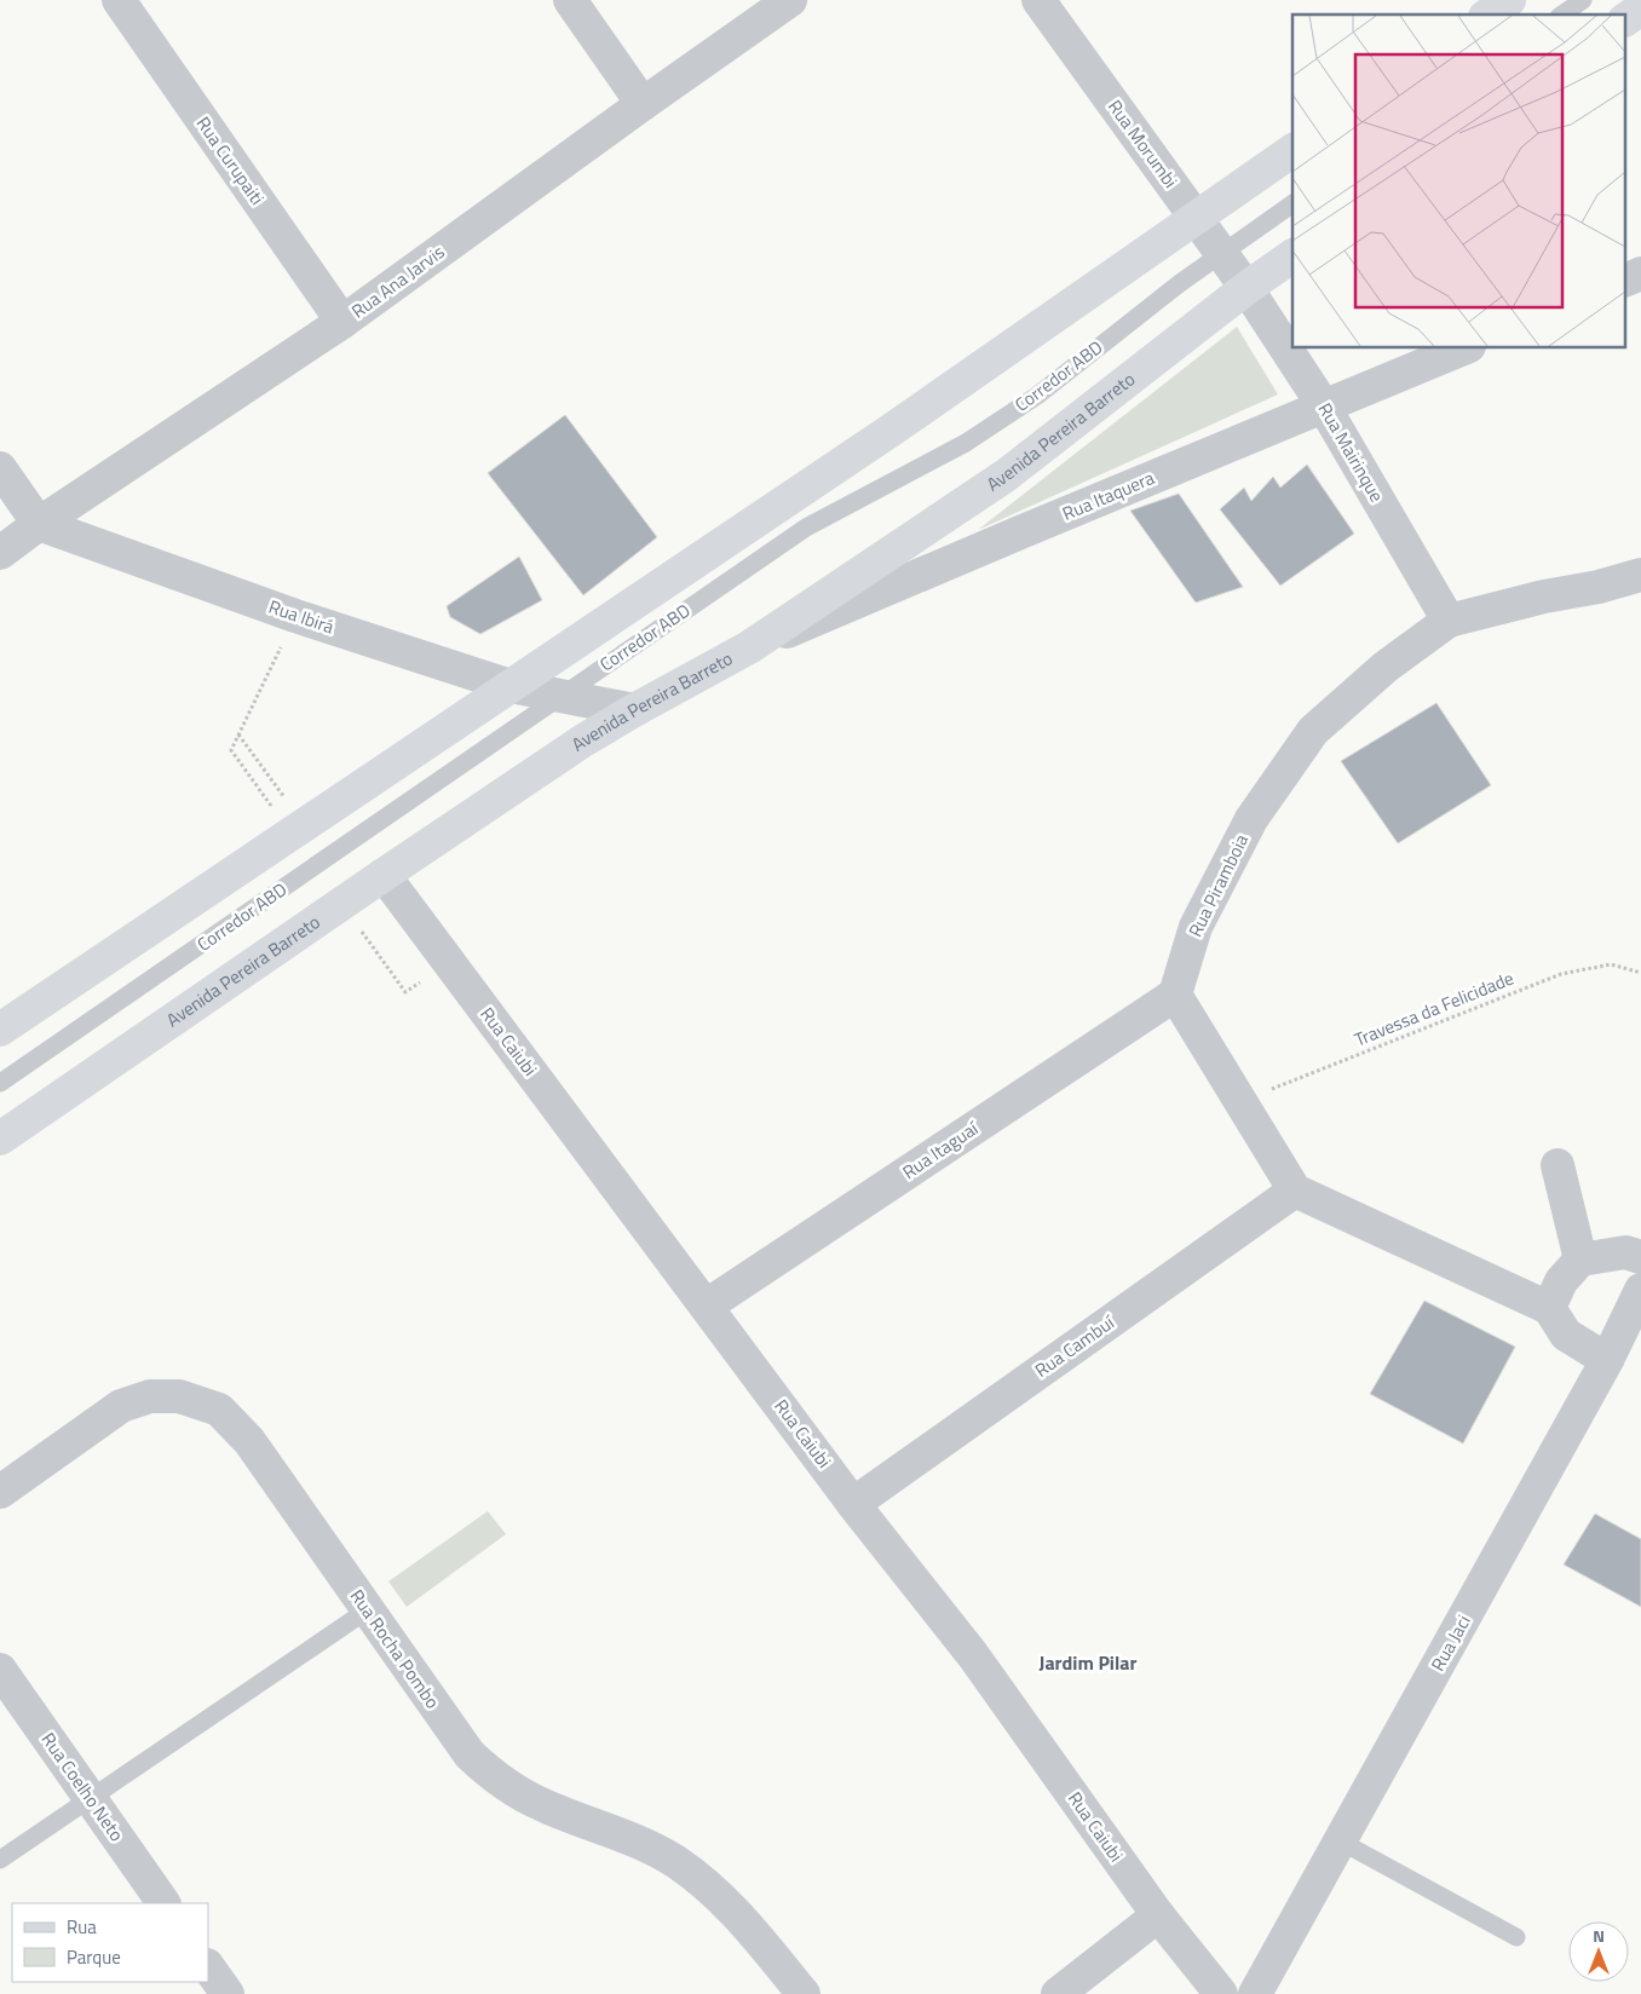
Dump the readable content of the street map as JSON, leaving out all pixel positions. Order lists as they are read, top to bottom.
{
  "streets": {
    "main road": ["Avenida Pereira Barreto"],
    "street": [
      "Rua Morumbi",
      "Rua Curupaiti",
      "Rua Ana Jarvis",
      "Rua Mairinque",
      "Rua Itaquera",
      "Rua Ibirá",
      "Rua Piramboia",
      "Rua Caiubi",
      "Rua Itaguaí",
      "Rua Cambuí",
      "Rua Jaci",
      "Rua Rocha Pombo",
      "Rua Coelho Neto"
    ],
    "lane": ["Corredor ABD"],
    "path": ["Travessa da Felicidade"]
  },
  "crossings": [
    ["Rua Morumbi", "Corredor ABD"],
    ["Rua Morumbi", "Avenida Pereira Barreto"],
    ["Rua Morumbi", "Rua Mairinque"],
    ["Rua Curupaiti", "Rua Ana Jarvis"],
    ["Rua Ana Jarvis", "Rua Ibirá"],
    ["Corredor ABD", "Rua Ibirá"],
    ["Avenida Pereira Barreto", "Rua Mairinque"],
    ["Avenida Pereira Barreto", "Rua Itaquera"],
    ["Avenida Pereira Barreto", "Rua Ibirá"],
    ["Avenida Pereira Barreto", "Rua Caiubi"],
    ["Rua Mairinque", "Rua Itaquera"],
    ["Rua Mairinque", "Rua Piramboia"],
    ["Rua Piramboia", "Rua Itaguaí"],
    ["Rua Caiubi", "Rua Itaguaí"],
    ["Rua Caiubi", "Rua Cambuí"]
  ],
  "districts": ["Jardim Pilar"],
  "legend": ["Rua", "Parque"],
  "north": "top"
}
